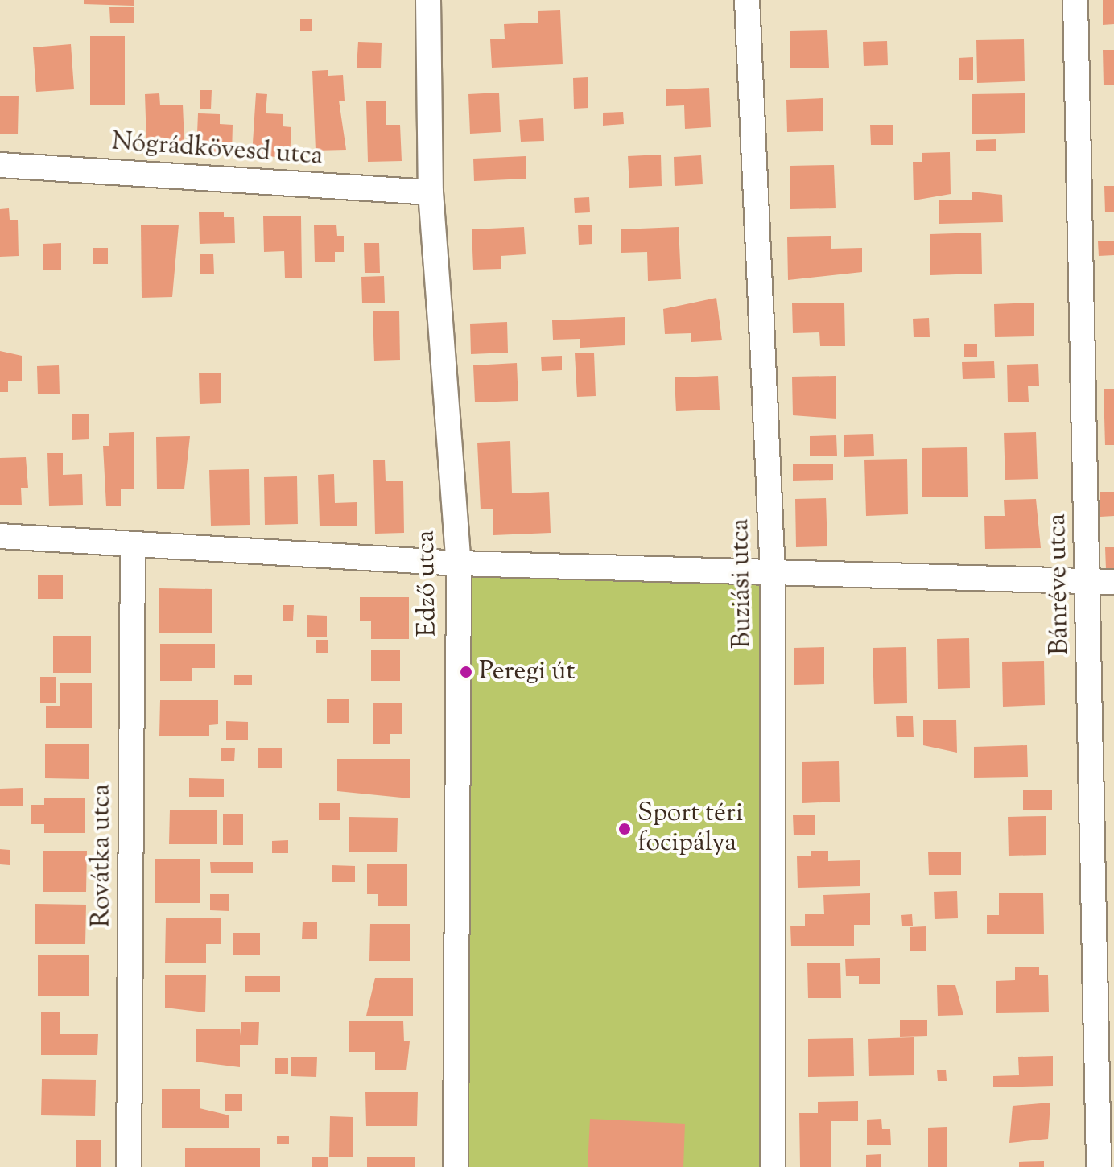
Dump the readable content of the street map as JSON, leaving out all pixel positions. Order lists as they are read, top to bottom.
{
  "streets": {
    "street": [
      "Nógrádkövesd utca",
      "Edző utca",
      "Buziási utca",
      "Bánréve utca",
      "Rovátka utca"
    ]
  },
  "crossings": [
    ["Nógrádkövesd utca", "Edző utca"]
  ],
  "places": ["Peregi út", "Sport téri focipálya"]
}
